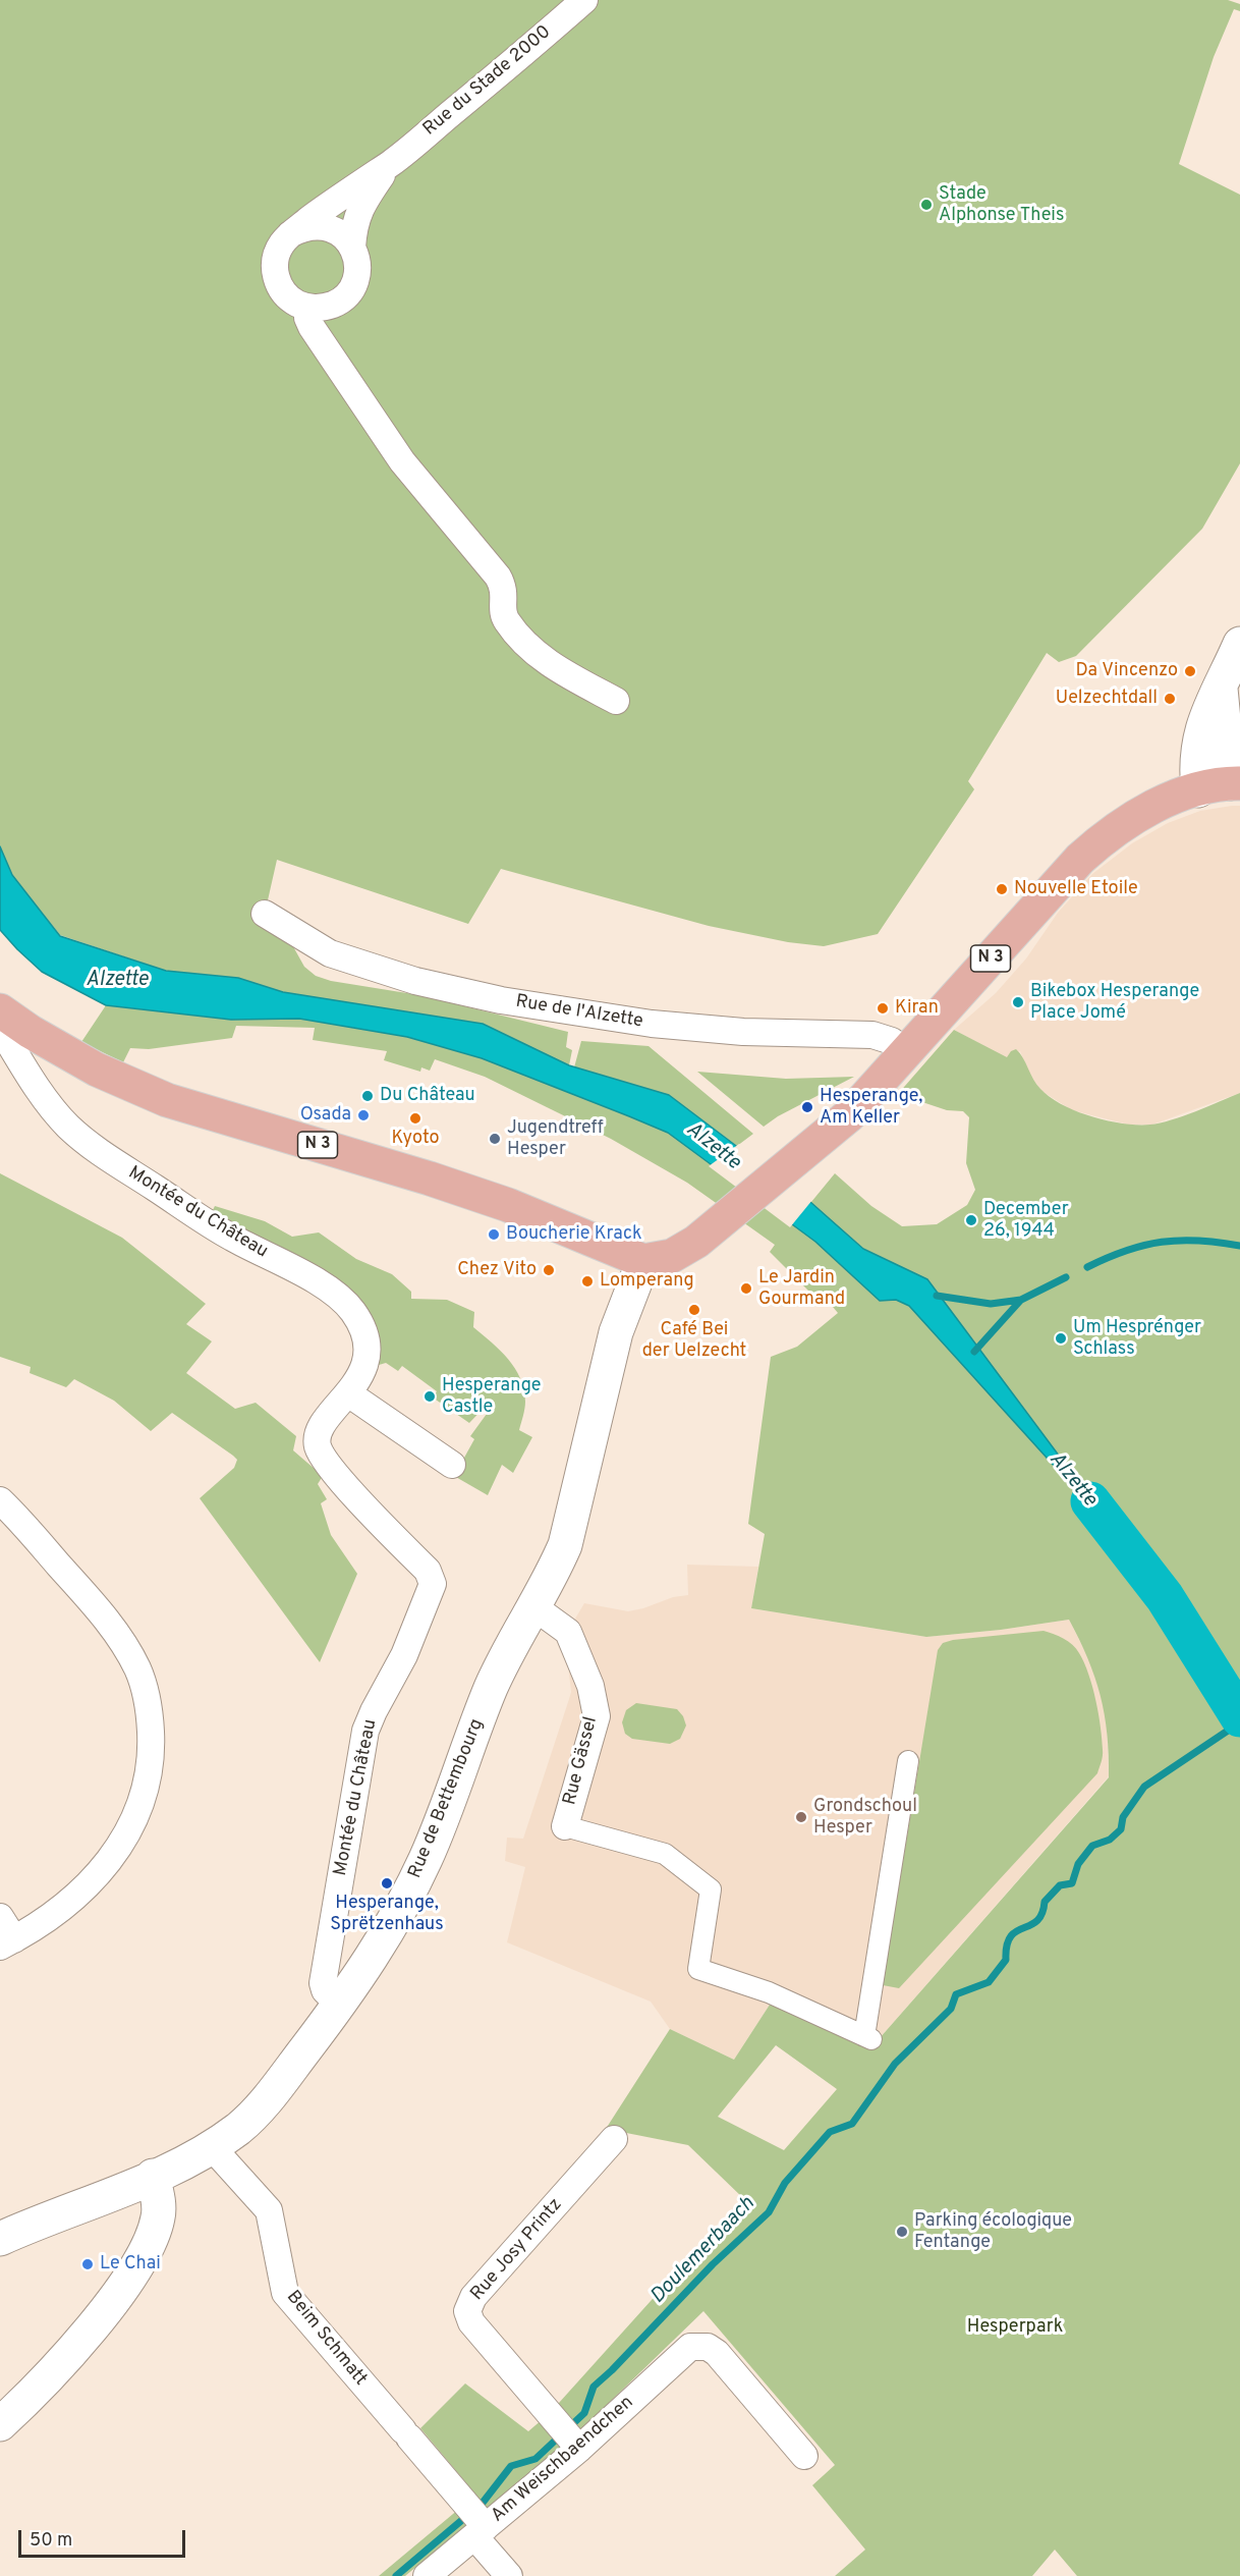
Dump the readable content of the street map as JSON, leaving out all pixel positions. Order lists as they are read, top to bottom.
{
  "streets": {
    "main road": ["N 3", "Rue de Bettembourg"],
    "street": [
      "Rue du Stade 2000",
      "Rue de l'Alzette",
      "Montée du Château",
      "Rue Gässel",
      "Rue Josy Printz",
      "Beim Schmatt",
      "Am Weischbaendchen"
    ]
  },
  "crossings": [
    ["N 3", "Rue de l'Alzette"],
    ["N 3", "Rue de Bettembourg"],
    ["Montée du Château", "Rue de Bettembourg"],
    ["Rue Gässel", "Rue de Bettembourg"],
    ["Rue de Bettembourg", "Beim Schmatt"],
    ["Rue Josy Printz", "Am Weischbaendchen"],
    ["Beim Schmatt", "Am Weischbaendchen"]
  ],
  "water": ["Alzette", "Doulemerbaach"],
  "parks": ["Hesperpark"],
  "places": [
    "Stade Alphonse Theis",
    "Da Vincenzo",
    "Uelzechtdall",
    "Nouvelle Etoile",
    "Bikebox Hesperange Place Jomé",
    "Kiran",
    "Du Château",
    "Hesperange, Am Keller",
    "Osada",
    "Kyoto",
    "Jugendtreff Hesper",
    "December 26, 1944",
    "Boucherie Krack",
    "Chez Vito",
    "Lomperang",
    "Le Jardin Gourmand",
    "Café Bei der Uelzecht",
    "Um Hesprénger Schlass",
    "Hesperange Castle",
    "Grondschoul Hesper",
    "Hesperange, Sprëtzenhaus",
    "Parking écologique Fentange",
    "Le Chai"
  ],
  "scale_bar": "50 m"
}
